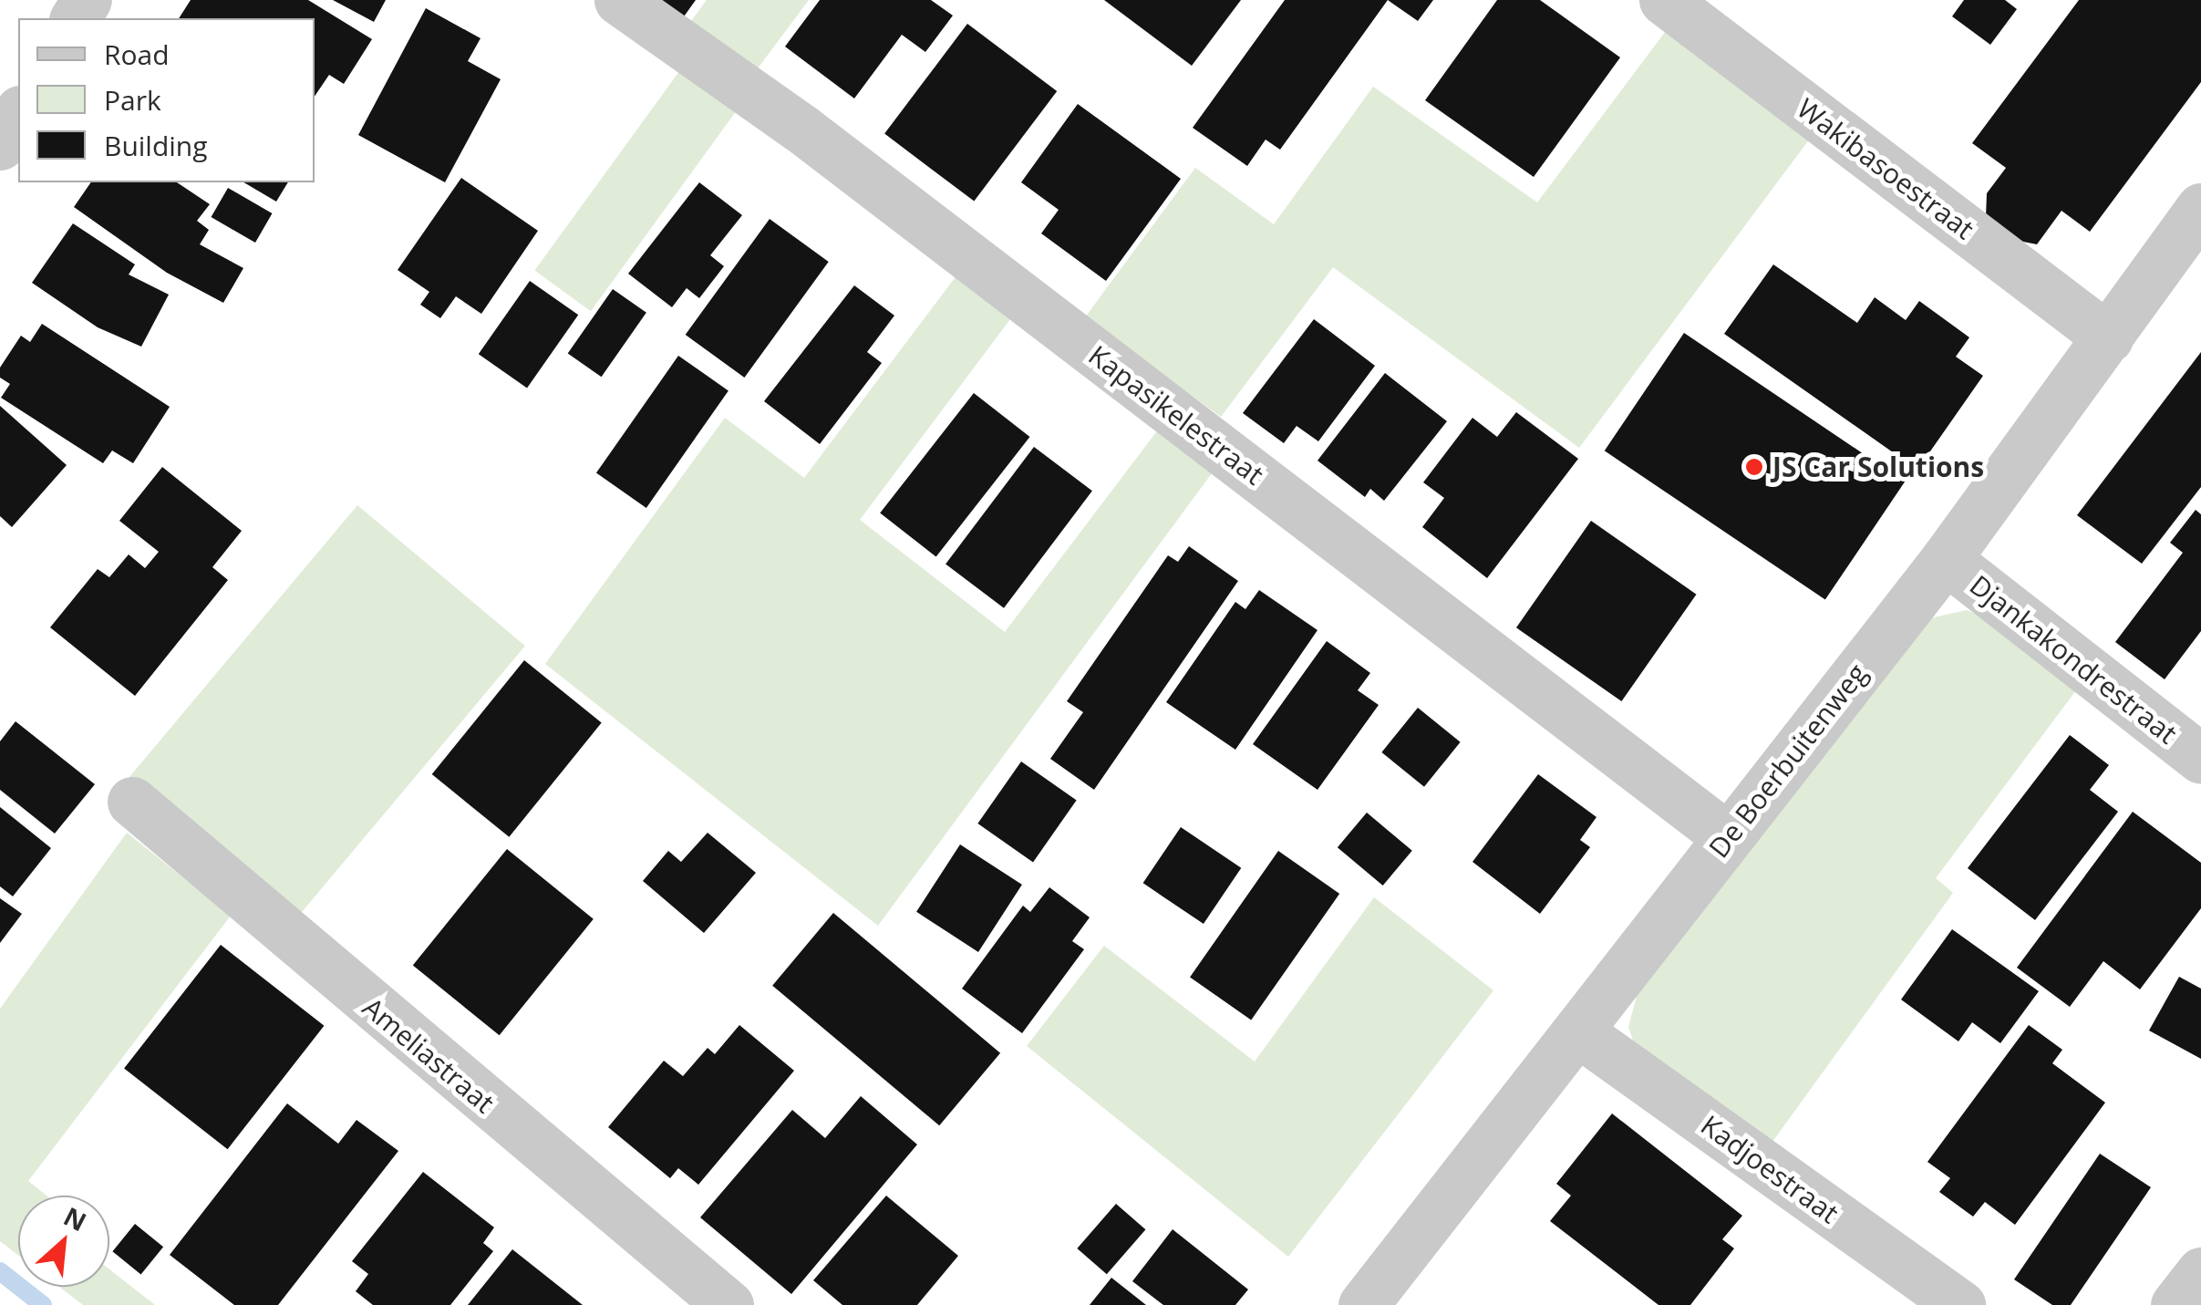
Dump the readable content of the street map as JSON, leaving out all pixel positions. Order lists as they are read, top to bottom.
{
  "streets": {
    "street": [
      "Wakibasoestraat",
      "Kapasikelestraat",
      "Djankakondrestraat",
      "De Boerbuitenweg",
      "Ameliastraat",
      "Kadjoestraat"
    ]
  },
  "crossings": [
    ["Wakibasoestraat", "De Boerbuitenweg"],
    ["Kapasikelestraat", "De Boerbuitenweg"],
    ["Djankakondrestraat", "De Boerbuitenweg"],
    ["De Boerbuitenweg", "Kadjoestraat"]
  ],
  "places": ["JS Car Solutions"],
  "legend": ["Road", "Park", "Building"],
  "north": "top right"
}
